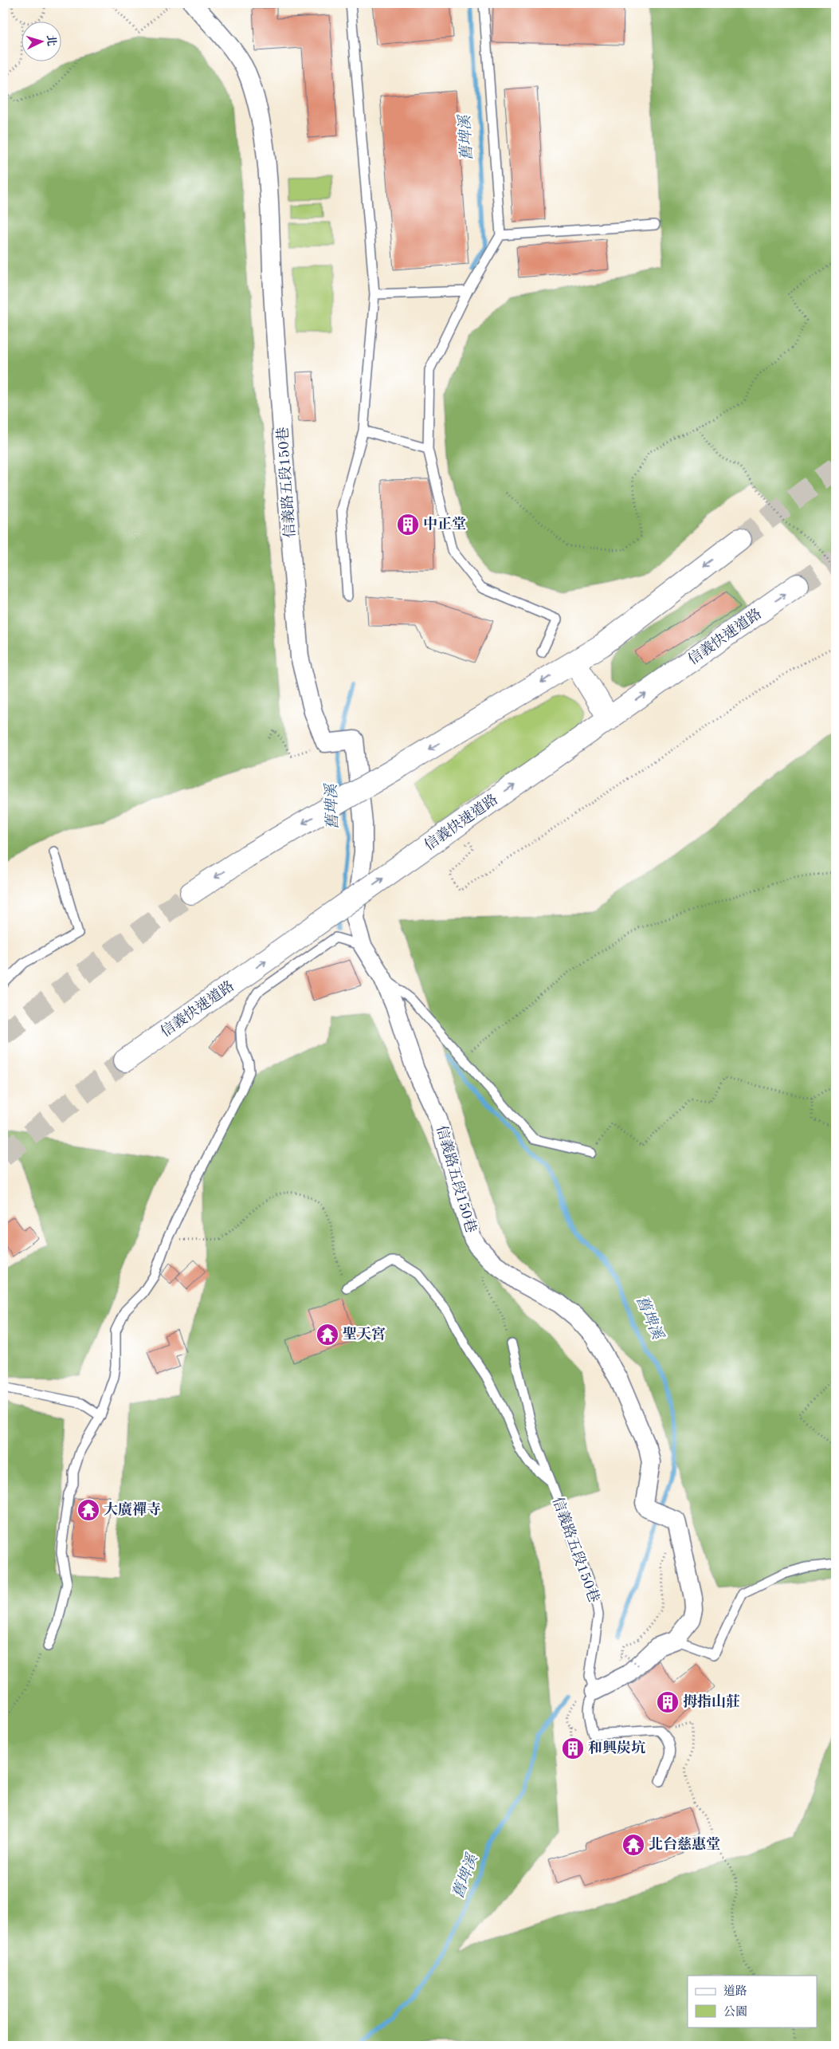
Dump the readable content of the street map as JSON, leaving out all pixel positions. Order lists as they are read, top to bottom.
{
  "streets": {
    "highway": ["信義快速道路"],
    "street": ["信義路五段150巷"]
  },
  "water": ["舊埤溪"],
  "places": {
    "building": ["中正堂", "拇指山莊", "和興炭坑"],
    "temple": ["聖天宮", "大廣禪寺", "北台慈惠堂"]
  },
  "legend": ["道路", "公園"],
  "north": "right"
}
